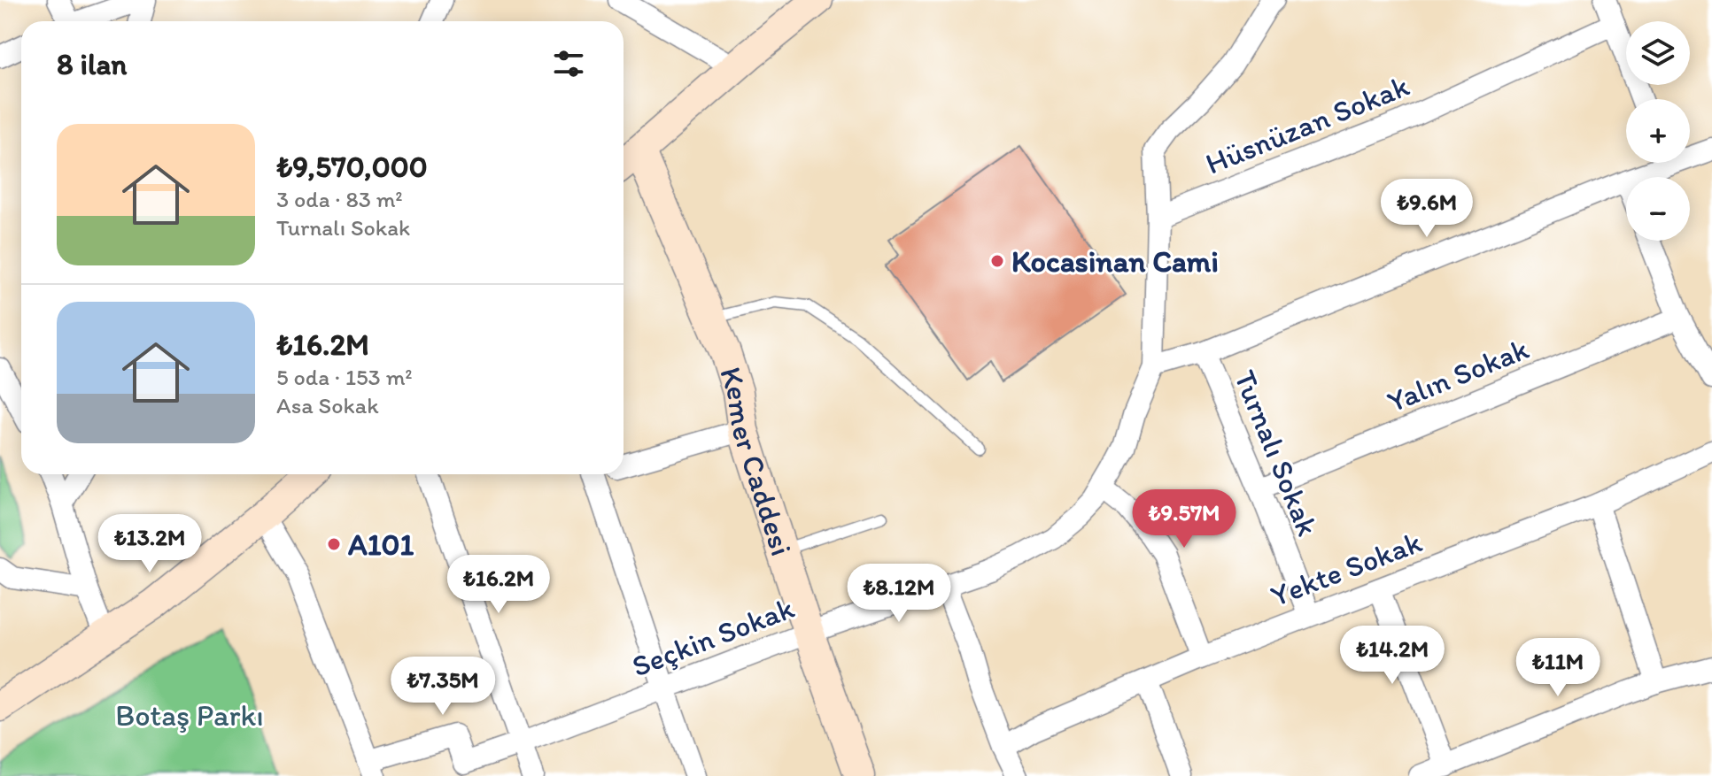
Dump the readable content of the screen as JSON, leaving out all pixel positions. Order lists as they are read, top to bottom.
{
  "streets": {
    "street": [
      "Hüsnüzan Sokak",
      "Yalın Sokak",
      "Turnalı Sokak",
      "Kemer Caddesi",
      "Yekte Sokak",
      "Seçkin Sokak"
    ]
  },
  "crossings": [
    ["Yalın Sokak", "Turnalı Sokak"],
    ["Turnalı Sokak", "Yekte Sokak"],
    ["Kemer Caddesi", "Seçkin Sokak"]
  ],
  "parks": ["Botaş Parkı"],
  "places": ["Kocasinan Cami", "A101"],
  "page": {
    "map_buttons": ["+", "−"],
    "heading": "8 ilan",
    "list": [
      {
        "name": "₺9,570,000",
        "note": "3 oda · 83 m² · Turnalı Sokak"
      },
      {
        "name": "₺16.2M",
        "note": "5 oda · 153 m² · Asa Sokak"
      }
    ],
    "price": [
      "₺9.6M",
      "₺9.57M",
      "₺13.2M",
      "₺16.2M",
      "₺8.12M",
      "₺14.2M",
      "₺11M",
      "₺7.35M"
    ]
  }
}
